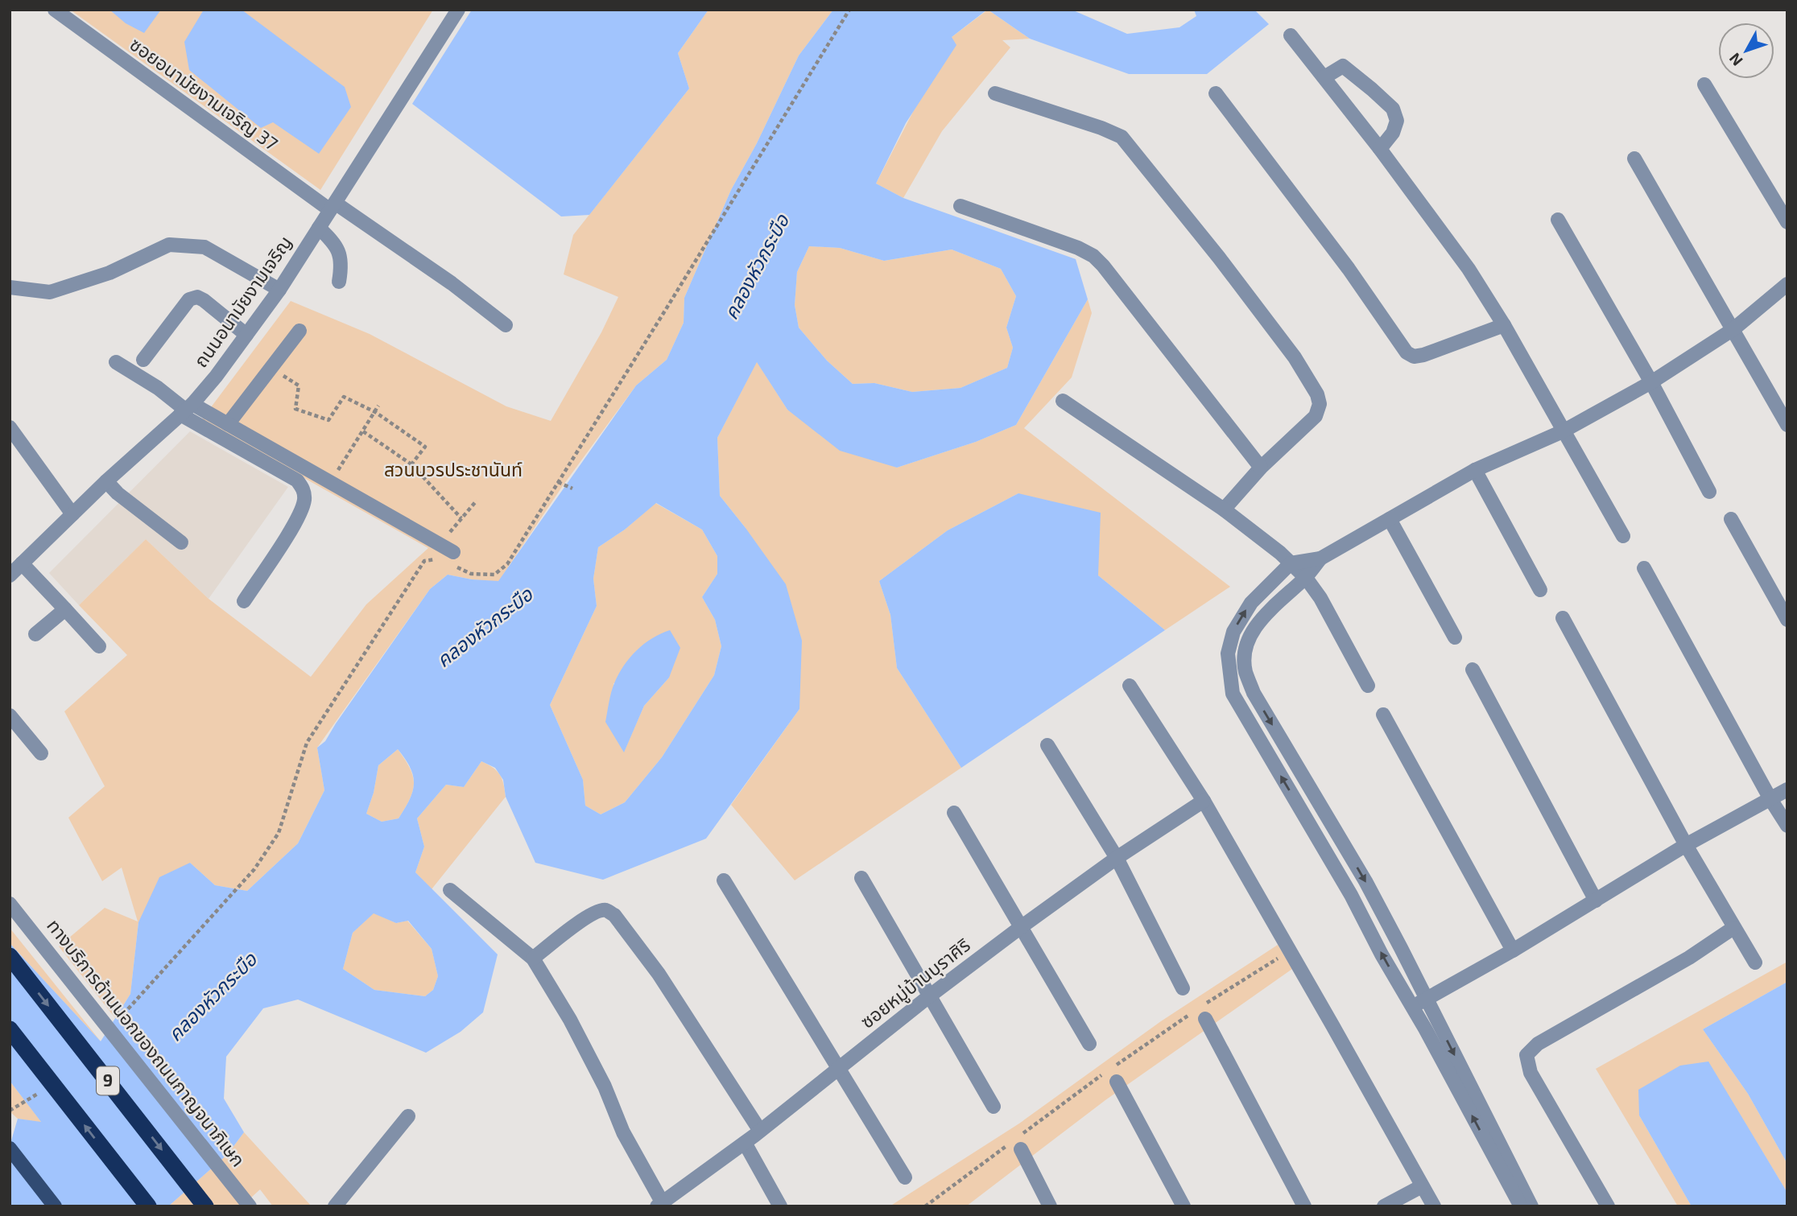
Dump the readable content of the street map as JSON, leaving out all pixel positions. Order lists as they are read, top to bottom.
{
  "streets": {
    "highway": ["9"],
    "street": [
      "ซอยอนามัยงามเจริญ 37",
      "ถนนอนามัยงามเจริญ",
      "ซอยหมู่บ้านบุราศิริ",
      "ทางบริการด้านนอกของถนนกาญจนาภิเษก"
    ]
  },
  "crossings": [
    ["ซอยอนามัยงามเจริญ 37", "ถนนอนามัยงามเจริญ"]
  ],
  "water": ["คลองหัวกระบือ"],
  "parks": ["สวนบวรประชานันท์"],
  "north": "bottom left"
}
